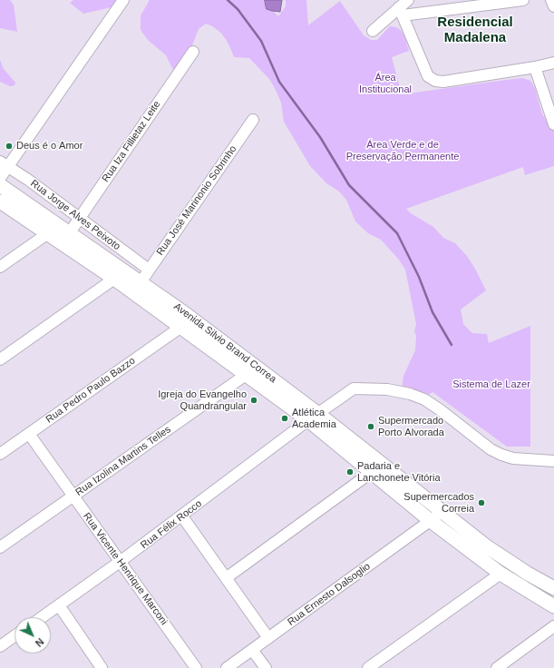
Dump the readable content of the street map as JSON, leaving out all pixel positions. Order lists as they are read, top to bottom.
{
  "streets": {
    "main road": ["Avenida Silvio Brand Correa"],
    "street": [
      "Rua Iza Fillietaz Leite",
      "Rua José Marinonio Sobrinho",
      "Rua Jorge Alves Peixoto",
      "Rua Pedro Paulo Bazzo",
      "Rua Izolina Martins Telles",
      "Rua Félix Rocco",
      "Rua Vicente Henrique Marconi",
      "Rua Ernesto Dalsoglio"
    ]
  },
  "crossings": [
    ["Rua Iza Fillietaz Leite", "Rua Jorge Alves Peixoto"],
    ["Rua Iza Fillietaz Leite", "Avenida Silvio Brand Correa"],
    ["Rua José Marinonio Sobrinho", "Rua Jorge Alves Peixoto"],
    ["Rua José Marinonio Sobrinho", "Avenida Silvio Brand Correa"],
    ["Avenida Silvio Brand Correa", "Rua Pedro Paulo Bazzo"],
    ["Avenida Silvio Brand Correa", "Rua Izolina Martins Telles"],
    ["Avenida Silvio Brand Correa", "Rua Félix Rocco"],
    ["Avenida Silvio Brand Correa", "Rua Ernesto Dalsoglio"],
    ["Rua Pedro Paulo Bazzo", "Rua Vicente Henrique Marconi"],
    ["Rua Izolina Martins Telles", "Rua Vicente Henrique Marconi"],
    ["Rua Félix Rocco", "Rua Vicente Henrique Marconi"]
  ],
  "districts": ["Residencial Madalena"],
  "parks": ["Área Institucional", "Área Verde e de Preservação Permanente", "Sistema de Lazer"],
  "places": [
    "Deus é o Amor",
    "Igreja do Evangelho Quandrangular",
    "Atlética Academia",
    "Supermercado Porto Alvorada",
    "Padaria e Lanchonete Vitória",
    "Supermercados Correia"
  ],
  "north": "bottom right"
}
